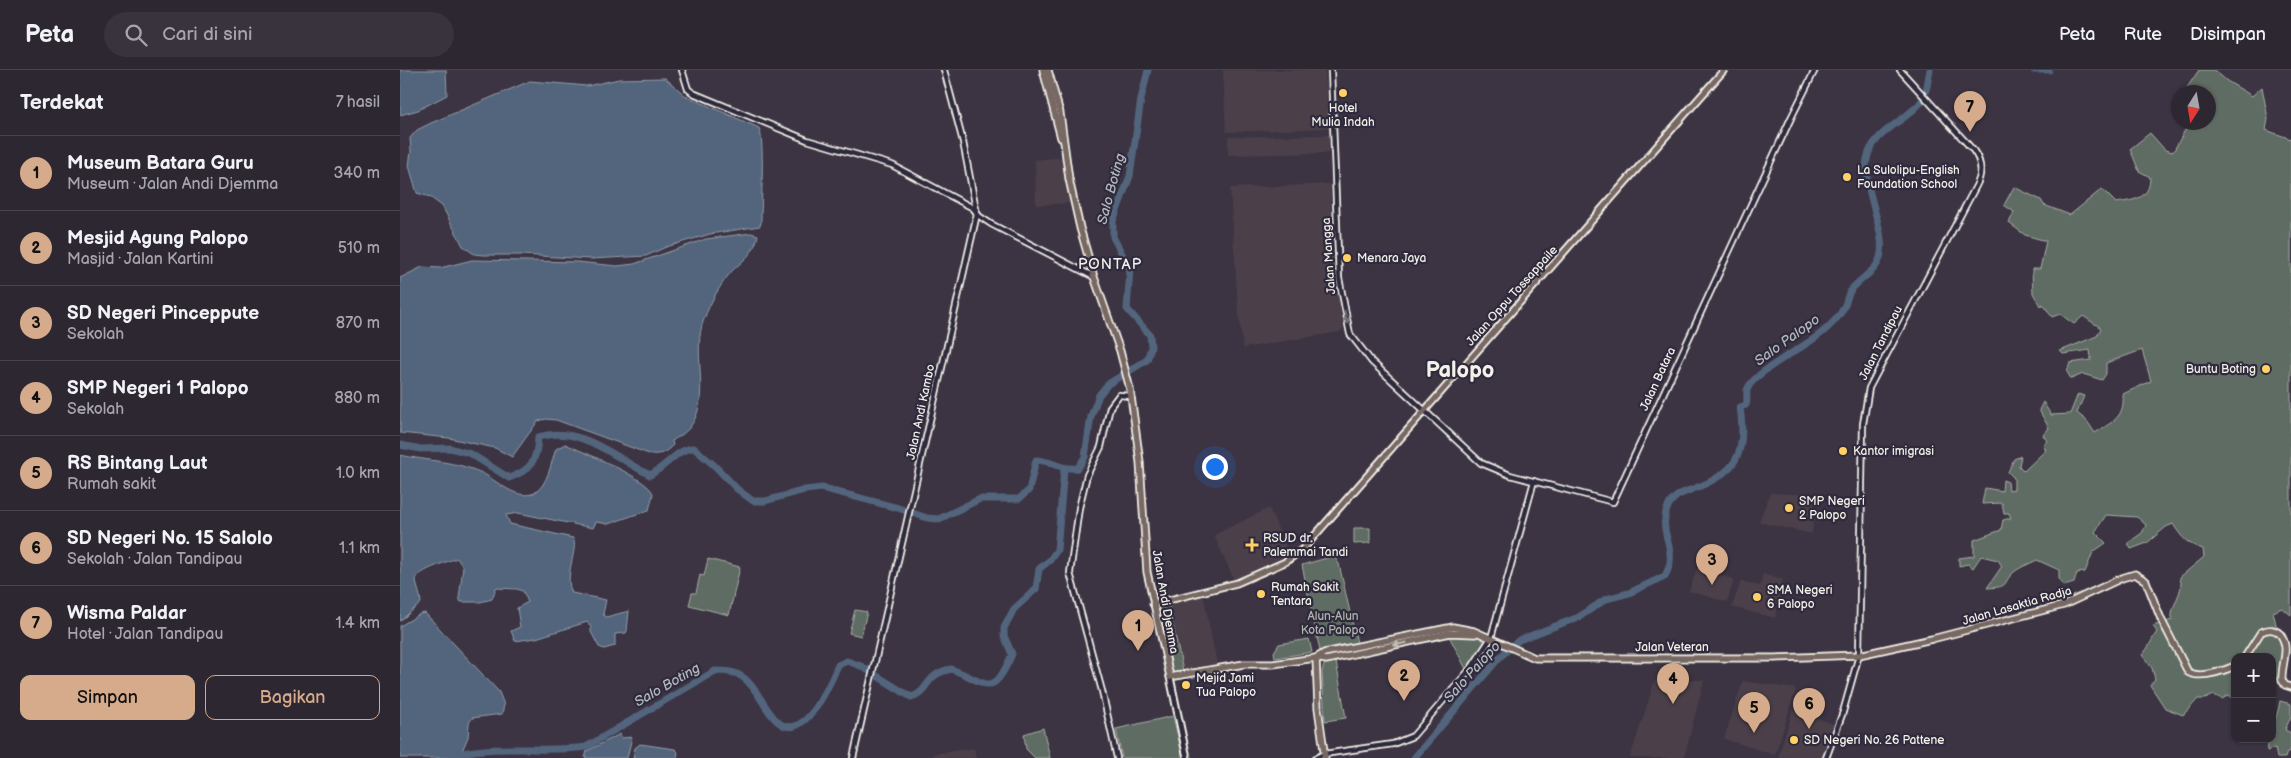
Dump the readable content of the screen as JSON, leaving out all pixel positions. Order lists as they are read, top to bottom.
{
  "streets": {
    "highway": ["Jalan Andi Djemma", "Jalan Lasaktia Radja", "Jalan Veteran"],
    "main road": ["Jalan Oppu Tossappaile"],
    "street": [
      "Jalan Mangga",
      "Jalan Tandipau",
      "Jalan Batara",
      "Jalan Andi Kambo"
    ]
  },
  "crossings": [
    ["Jalan Mangga", "Jalan Oppu Tossappaile"],
    ["Jalan Mangga", "Jalan Batara"],
    ["Jalan Oppu Tossappaile", "Jalan Batara"],
    ["Jalan Oppu Tossappaile", "Jalan Andi Djemma"],
    ["Jalan Tandipau", "Jalan Lasaktia Radja"],
    ["Jalan Tandipau", "Jalan Veteran"],
    ["Jalan Andi Djemma", "Jalan Veteran"],
    ["Jalan Lasaktia Radja", "Jalan Veteran"]
  ],
  "one_way": ["Jalan Mangga"],
  "districts": ["PONTAP", "Palopo"],
  "water": ["Salo Boting", "Salo Palopo"],
  "parks": ["Alun-Alun Kota Palopo"],
  "places": {
    "other": [
      "Hotel Mulia Indah",
      "La Sulolipu-English Foundation School",
      "Menara Jaya",
      "Buntu Boting",
      "Kantor imigrasi",
      "SMP Negeri 2 Palopo",
      "Rumah Sakit Tentara",
      "SMA Negeri 6 Palopo",
      "Mejid Jami Tua Palopo",
      "SD Negeri No. 26 Pattene"
    ],
    "health": ["RSUD dr. Palemmai Tandi"]
  },
  "north": "bottom",
  "page": {
    "header": "Peta",
    "search": "Cari di sini",
    "nav": ["Peta", "Rute", "Disimpan"],
    "heading": ["Terdekat", "7 hasil"],
    "pins": [
      "7",
      "3",
      "1",
      "2",
      "4",
      "6",
      "5"
    ],
    "list": [
      {
        "mark": "1",
        "name": "Museum Batara Guru",
        "note": "Museum · Jalan Andi Djemma",
        "value": "340 m"
      },
      {
        "mark": "2",
        "name": "Mesjid Agung Palopo",
        "note": "Masjid · Jalan Kartini",
        "value": "510 m"
      },
      {
        "mark": "3",
        "name": "SD Negeri Pinceppute",
        "note": "Sekolah",
        "value": "870 m"
      },
      {
        "mark": "4",
        "name": "SMP Negeri 1 Palopo",
        "note": "Sekolah",
        "value": "880 m"
      },
      {
        "mark": "5",
        "name": "RS Bintang Laut",
        "note": "Rumah sakit",
        "value": "1.0 km"
      },
      {
        "mark": "6",
        "name": "SD Negeri No. 15 Salolo",
        "note": "Sekolah · Jalan Tandipau",
        "value": "1.1 km"
      },
      {
        "mark": "7",
        "name": "Wisma Paldar",
        "note": "Hotel · Jalan Tandipau",
        "value": "1.4 km"
      }
    ],
    "map_buttons": ["+", "−"],
    "buttons": ["Simpan", "Bagikan"]
  }
}
